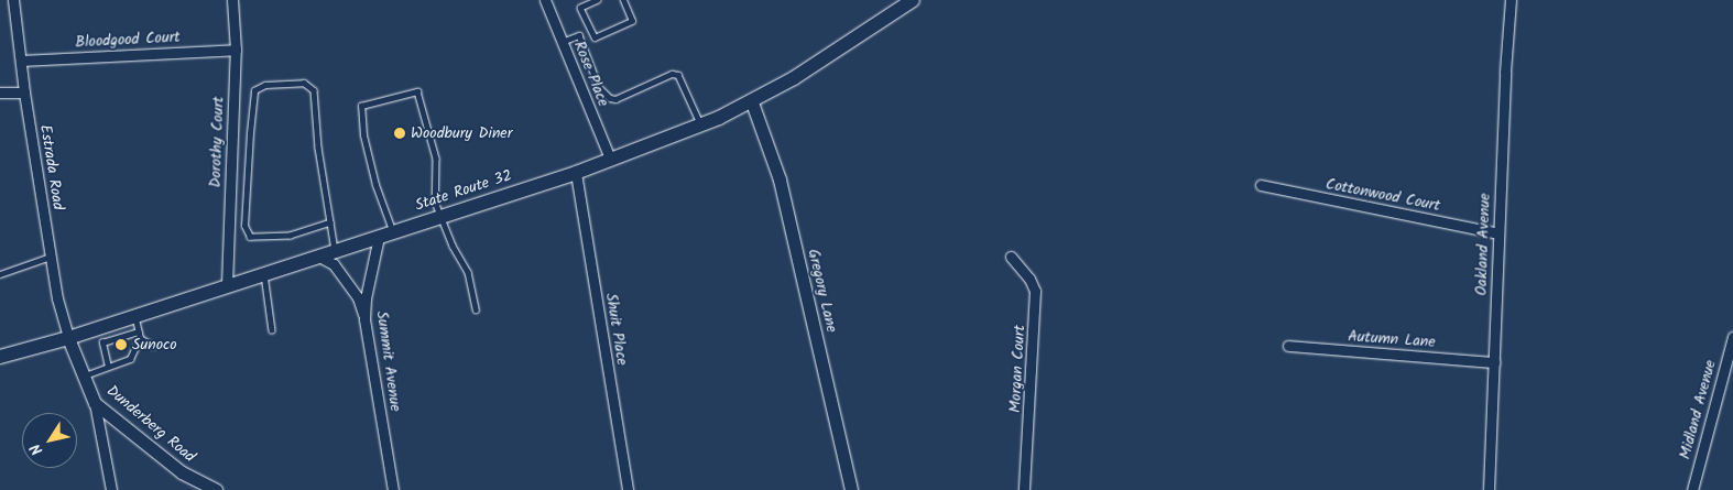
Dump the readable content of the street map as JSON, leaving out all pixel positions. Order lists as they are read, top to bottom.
{
  "streets": {
    "main road": ["State Route 32"],
    "street": [
      "Bloodgood Court",
      "Rose Place",
      "Dorothy Court",
      "Estrada Road",
      "Cottonwood Court",
      "Oakland Avenue",
      "Gregory Lane",
      "Shuit Place",
      "Autumn Lane",
      "Summit Avenue",
      "Morgan Court",
      "Midland Avenue",
      "Dunderberg Road"
    ]
  },
  "crossings": [
    ["Bloodgood Court", "Dorothy Court"],
    ["Bloodgood Court", "Estrada Road"],
    ["Rose Place", "State Route 32"],
    ["Dorothy Court", "State Route 32"],
    ["Estrada Road", "State Route 32"],
    ["Estrada Road", "Dunderberg Road"],
    ["State Route 32", "Gregory Lane"],
    ["State Route 32", "Shuit Place"],
    ["State Route 32", "Summit Avenue"],
    ["State Route 32", "Dunderberg Road"],
    ["Cottonwood Court", "Oakland Avenue"],
    ["Oakland Avenue", "Autumn Lane"]
  ],
  "places": ["Woodbury Diner", "Sunoco"],
  "north": "bottom left"
}
